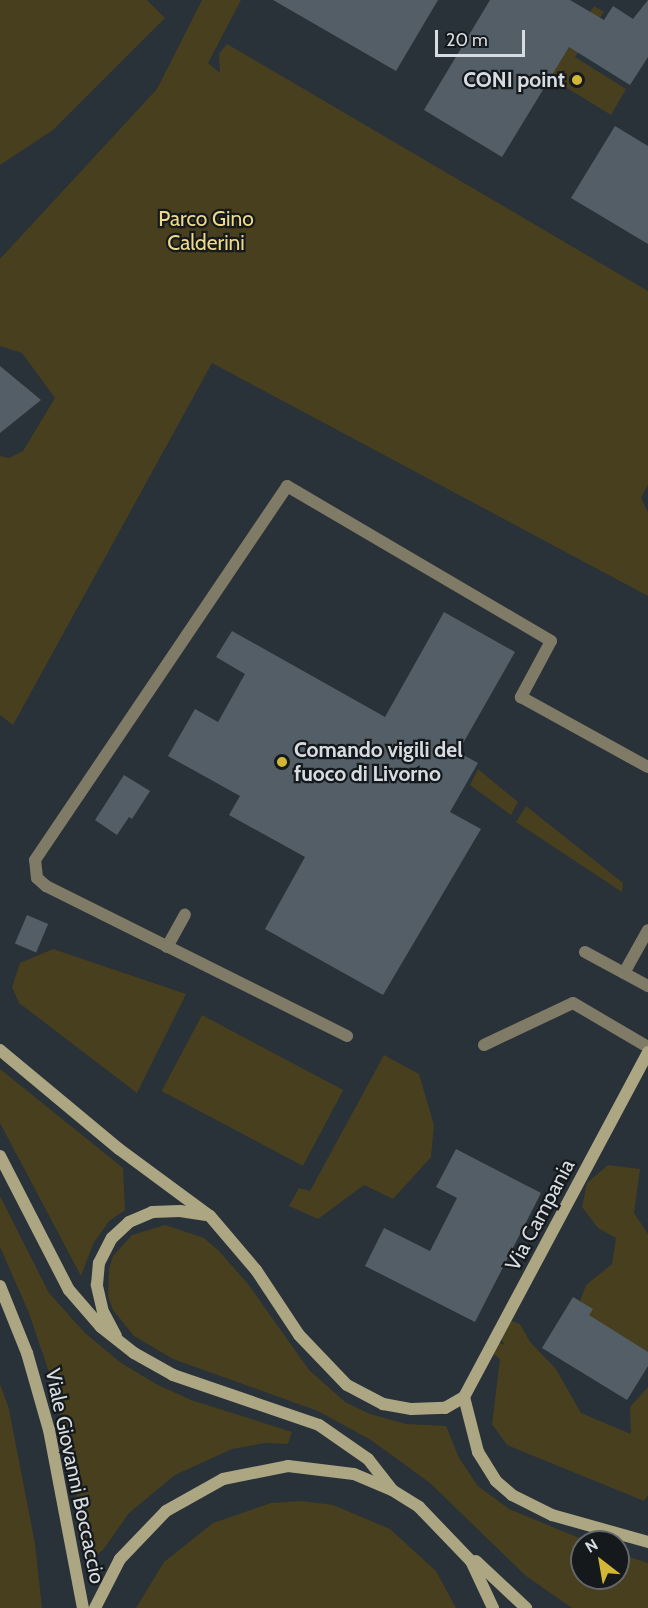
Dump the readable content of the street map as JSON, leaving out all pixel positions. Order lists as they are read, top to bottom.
{
  "streets": {
    "main road": ["Via Campania", "Viale Giovanni Boccaccio"]
  },
  "parks": ["Parco Gino Calderini"],
  "places": ["CONI point", "Comando vigili del fuoco di Livorno"],
  "scale_bar": "20 m",
  "north": "top left"
}
